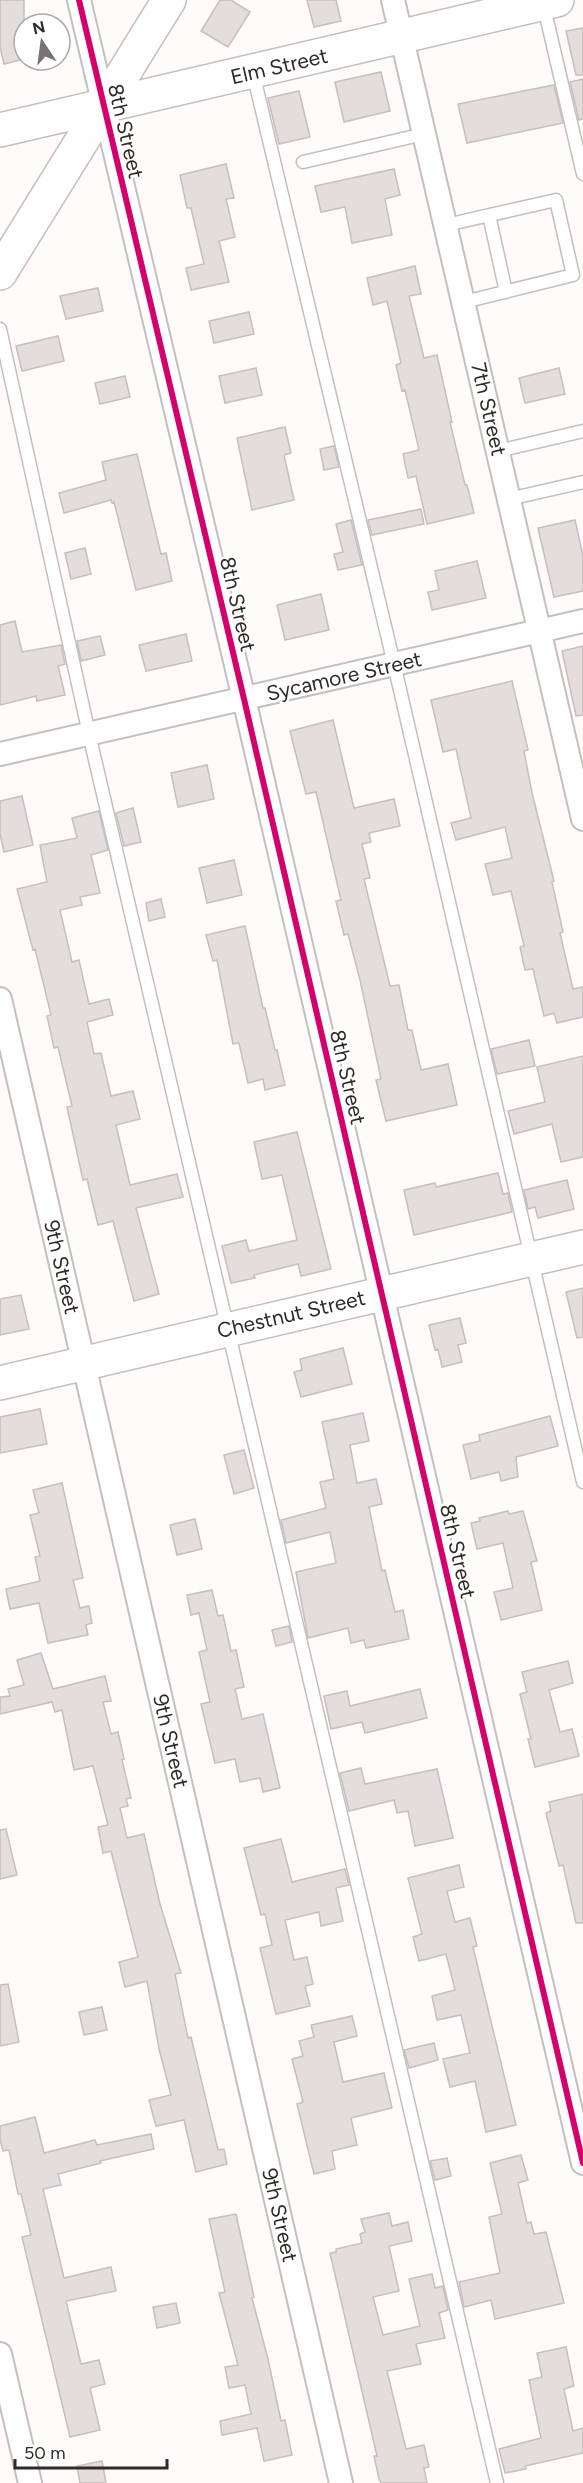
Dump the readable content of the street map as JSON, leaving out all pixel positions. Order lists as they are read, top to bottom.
{
  "streets": {
    "main road": ["Elm Street", "Chestnut Street"],
    "street": [
      "8th Street",
      "7th Street",
      "Sycamore Street",
      "9th Street"
    ]
  },
  "crossings": [
    ["Elm Street", "8th Street"],
    ["Elm Street", "7th Street"],
    ["8th Street", "Sycamore Street"],
    ["8th Street", "Chestnut Street"],
    ["7th Street", "Sycamore Street"],
    ["9th Street", "Chestnut Street"]
  ],
  "scale_bar": "50 m",
  "north": "top"
}
